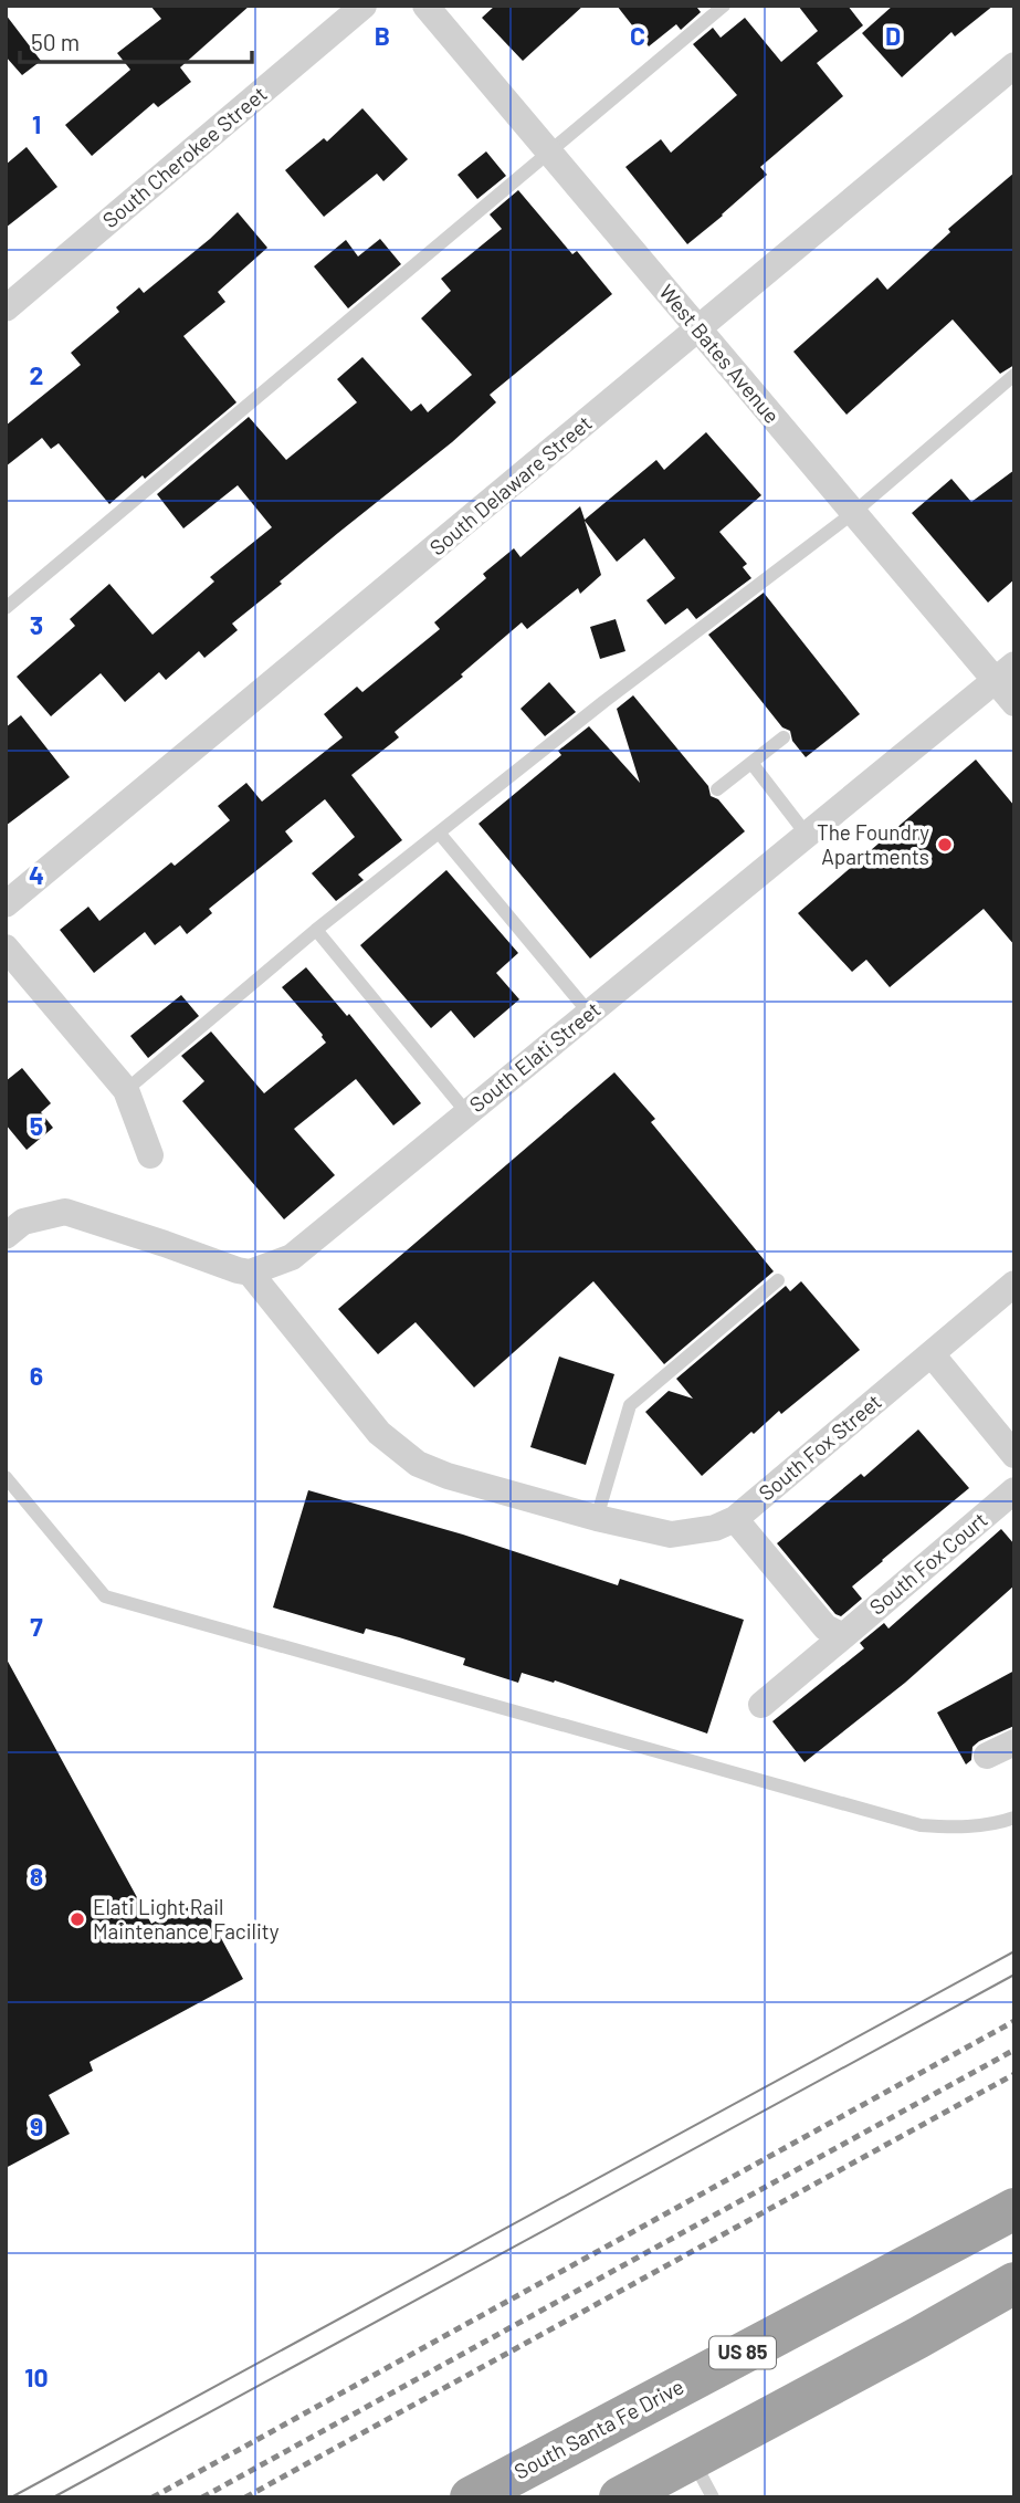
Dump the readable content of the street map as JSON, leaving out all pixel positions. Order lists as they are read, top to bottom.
{
  "streets": {
    "highway": ["US 85", "South Santa Fe Drive"],
    "street": [
      "South Cherokee Street",
      "West Bates Avenue",
      "South Delaware Street",
      "South Elati Street",
      "South Fox Street",
      "South Fox Court"
    ]
  },
  "crossings": [
    ["West Bates Avenue", "South Delaware Street"],
    ["West Bates Avenue", "South Elati Street"],
    ["South Elati Street", "South Fox Street"]
  ],
  "places": ["The Foundry Apartments", "Elati Light Rail Maintenance Facility"],
  "scale_bar": "50 m",
  "grid": {
    "columns": ["B", "C", "D"],
    "rows": [
      "1",
      "2",
      "3",
      "4",
      "5",
      "6",
      "7",
      "8",
      "9",
      "10"
    ]
  }
}
